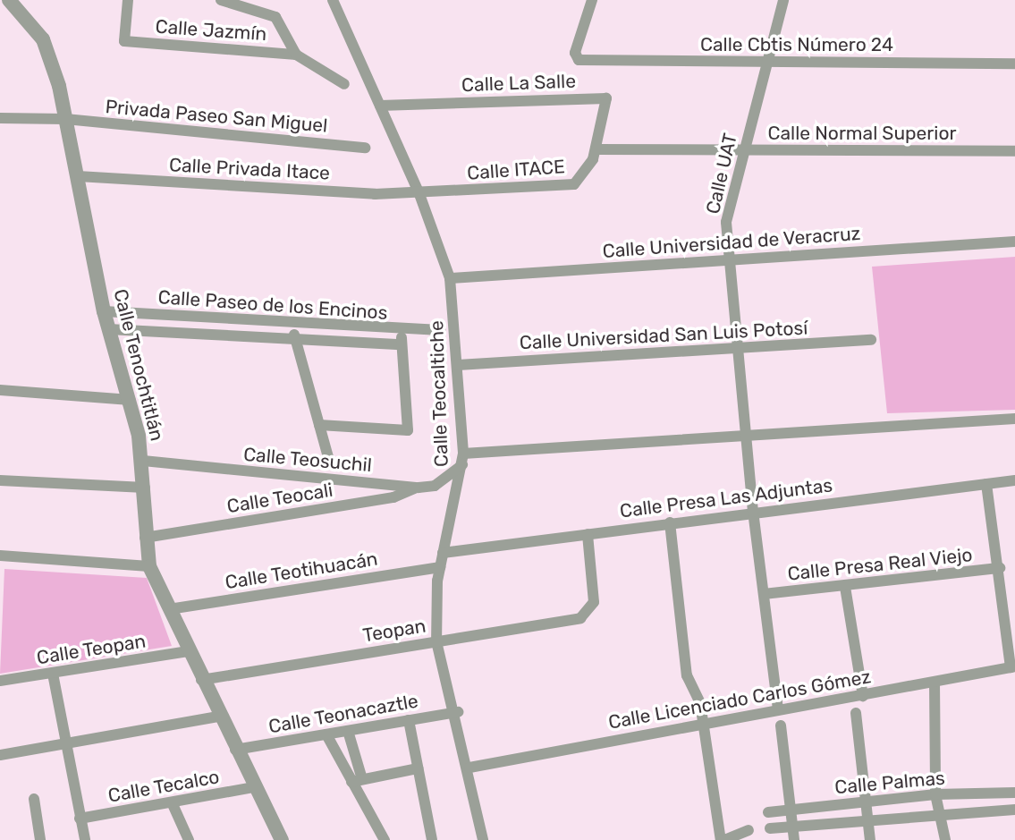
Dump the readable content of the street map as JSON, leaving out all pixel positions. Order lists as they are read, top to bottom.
{
  "streets": {
    "street": [
      "Calle Jazmín",
      "Calle Cbtis Número 24",
      "Calle La Salle",
      "Privada Paseo San Miguel",
      "Calle Normal Superior",
      "Calle Privada Itace",
      "Calle ITACE",
      "Calle UAT",
      "Calle Universidad de Veracruz",
      "Calle Paseo de los Encinos",
      "Calle Universidad San Luis Potosí",
      "Calle Tenochtitlán",
      "Calle Teocaltiche",
      "Calle Teosuchil",
      "Calle Teocali",
      "Calle Presa Las Adjuntas",
      "Calle Presa Real Viejo",
      "Calle Teotihuacán",
      "Teopan",
      "Calle Teopan",
      "Calle Licenciado Carlos Gómez",
      "Calle Teonacaztle",
      "Calle Palmas",
      "Calle Tecalco"
    ]
  },
  "crossings": [
    ["Calle Cbtis Número 24", "Calle UAT"],
    ["Calle La Salle", "Calle Normal Superior"],
    ["Calle La Salle", "Calle ITACE"],
    ["Calle La Salle", "Calle Teocaltiche"],
    ["Privada Paseo San Miguel", "Calle Tenochtitlán"],
    ["Calle Normal Superior", "Calle ITACE"],
    ["Calle Normal Superior", "Calle UAT"],
    ["Calle Privada Itace", "Calle ITACE"],
    ["Calle Privada Itace", "Calle Tenochtitlán"],
    ["Calle Privada Itace", "Calle Teocaltiche"],
    ["Calle ITACE", "Calle Teocaltiche"],
    ["Calle UAT", "Calle Universidad de Veracruz"],
    ["Calle UAT", "Calle Universidad San Luis Potosí"],
    ["Calle UAT", "Calle Presa Las Adjuntas"],
    ["Calle UAT", "Calle Presa Real Viejo"],
    ["Calle UAT", "Calle Licenciado Carlos Gómez"],
    ["Calle Universidad de Veracruz", "Calle Teocaltiche"],
    ["Calle Paseo de los Encinos", "Calle Tenochtitlán"],
    ["Calle Universidad San Luis Potosí", "Calle Teocaltiche"],
    ["Calle Tenochtitlán", "Calle Teosuchil"],
    ["Calle Tenochtitlán", "Calle Teocali"],
    ["Calle Tenochtitlán", "Calle Teotihuacán"],
    ["Calle Tenochtitlán", "Teopan"],
    ["Calle Tenochtitlán", "Calle Teopan"],
    ["Calle Tenochtitlán", "Calle Teonacaztle"],
    ["Calle Tenochtitlán", "Calle Tecalco"],
    ["Calle Teocaltiche", "Calle Teosuchil"],
    ["Calle Teocaltiche", "Calle Presa Las Adjuntas"],
    ["Calle Teocaltiche", "Calle Teotihuacán"],
    ["Calle Teocaltiche", "Teopan"],
    ["Calle Teocaltiche", "Calle Licenciado Carlos Gómez"],
    ["Calle Teocaltiche", "Calle Teonacaztle"],
    ["Calle Teosuchil", "Calle Teocali"],
    ["Calle Presa Las Adjuntas", "Teopan"]
  ]
}
